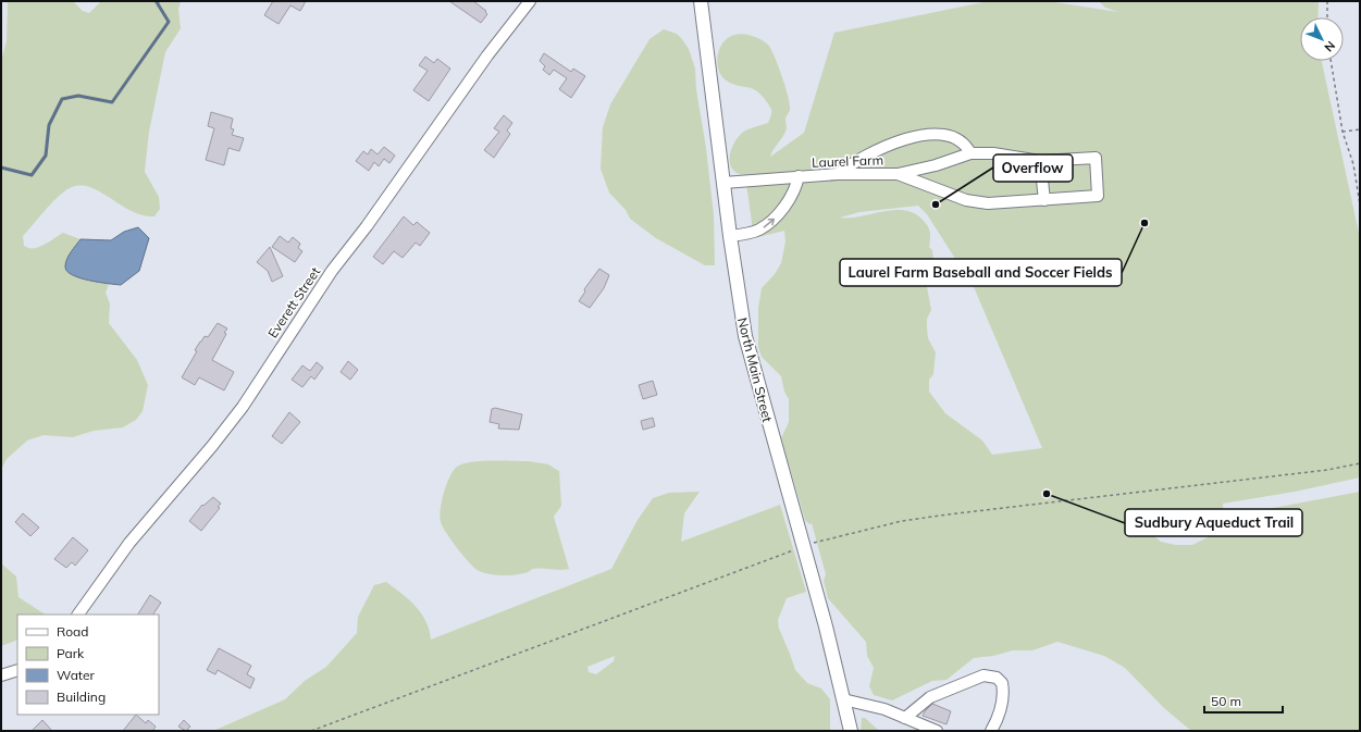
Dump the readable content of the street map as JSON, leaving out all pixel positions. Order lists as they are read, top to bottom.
{
  "streets": {
    "main road": ["North Main Street"],
    "street": ["Laurel Farm", "Everett Street"]
  },
  "crossings": [
    ["Laurel Farm", "North Main Street"]
  ],
  "places": ["Overflow", "Laurel Farm Baseball and Soccer Fields", "Sudbury Aqueduct Trail"],
  "legend": [
    "Road",
    "Park",
    "Water",
    "Building"
  ],
  "scale_bar": "50 m",
  "north": "bottom right"
}
